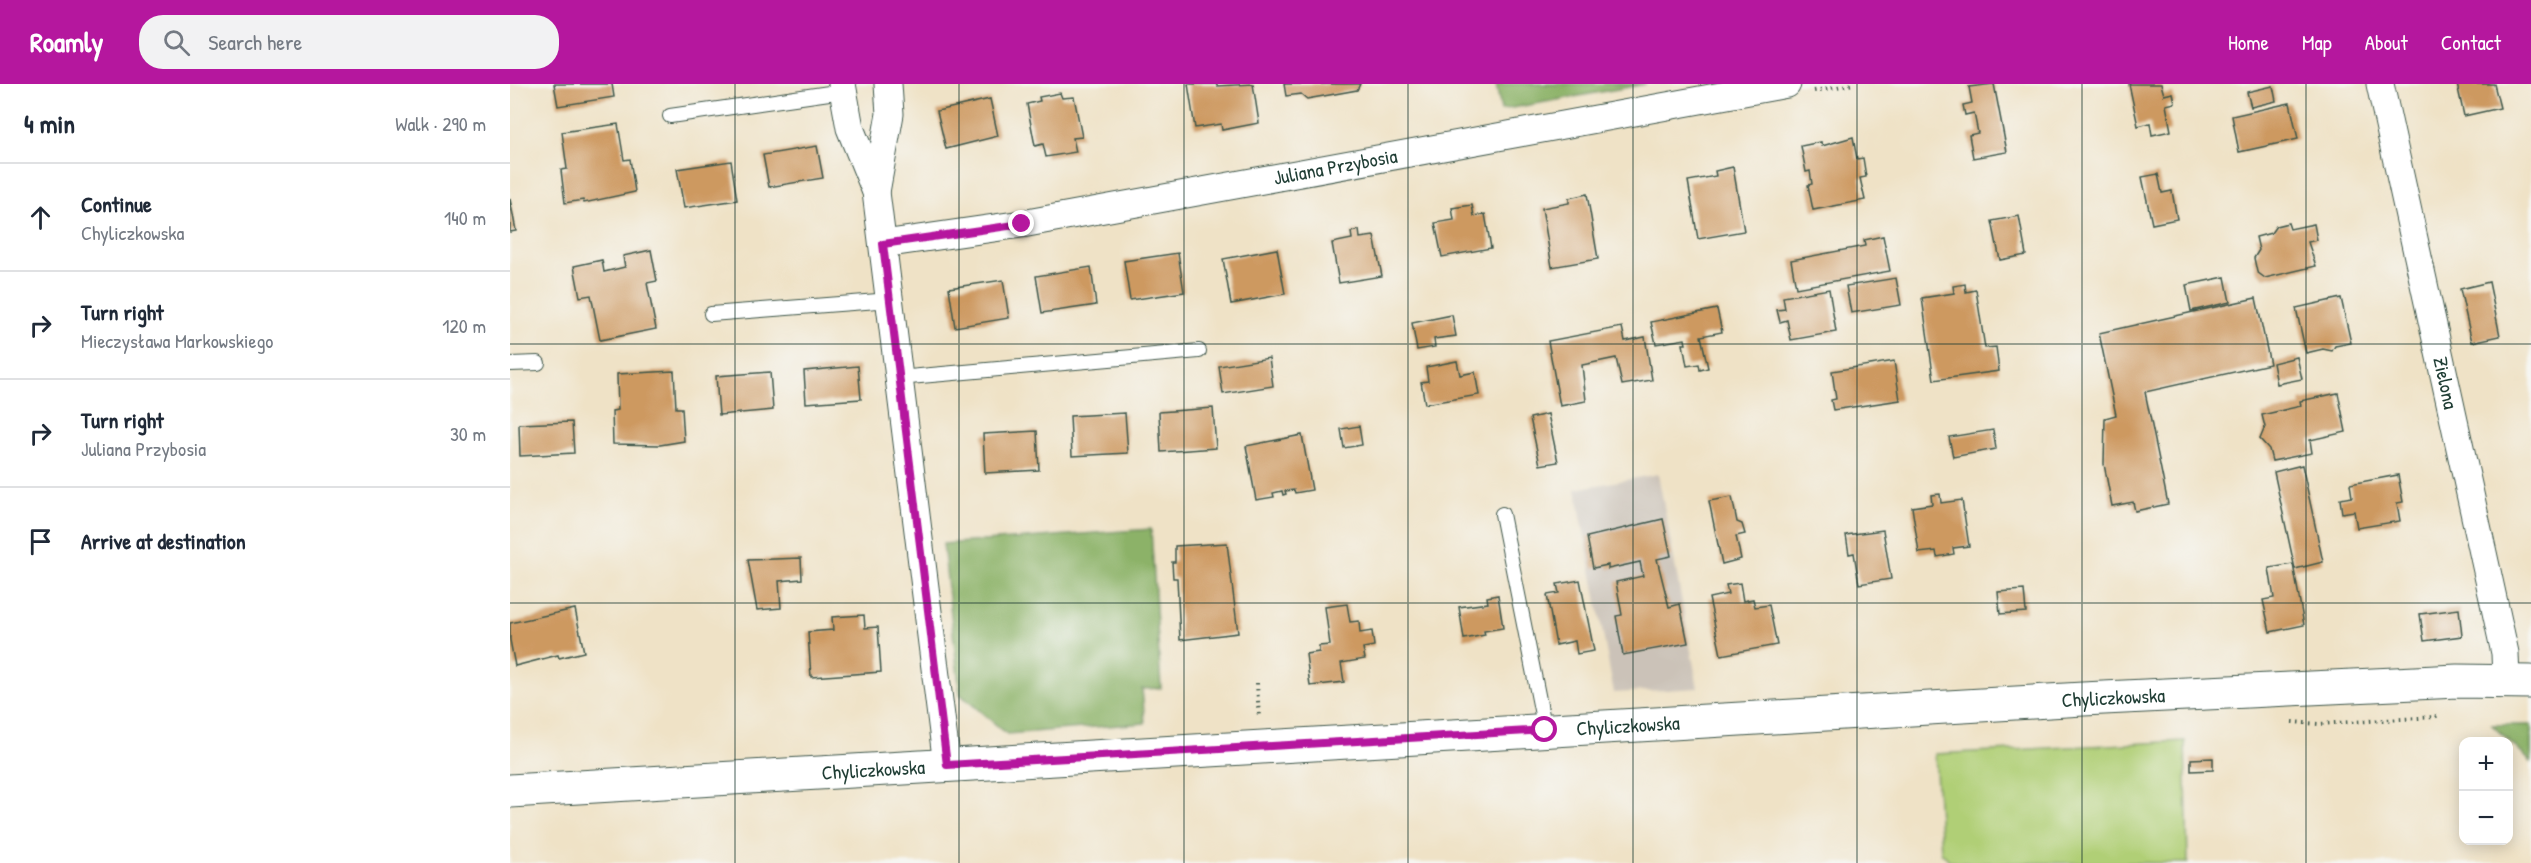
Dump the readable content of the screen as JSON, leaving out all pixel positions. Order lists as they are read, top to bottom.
{
  "streets": {
    "street": ["Juliana Przybosia", "Zielona", "Chyliczkowska"]
  },
  "crossings": [
    ["Zielona", "Chyliczkowska"]
  ],
  "page": {
    "header": "Roamly",
    "search": "Search here",
    "nav": [
      "Home",
      "Map",
      "About",
      "Contact"
    ],
    "heading": ["4 min", "Walk · 290 m"],
    "list": [
      ["Continue", "Chyliczkowska", "140 m"],
      ["Turn right", "Mieczysława Markowskiego", "120 m"],
      ["Turn right", "Juliana Przybosia", "30 m"],
      "Arrive at destination"
    ],
    "map_buttons": ["+", "−"]
  }
}
